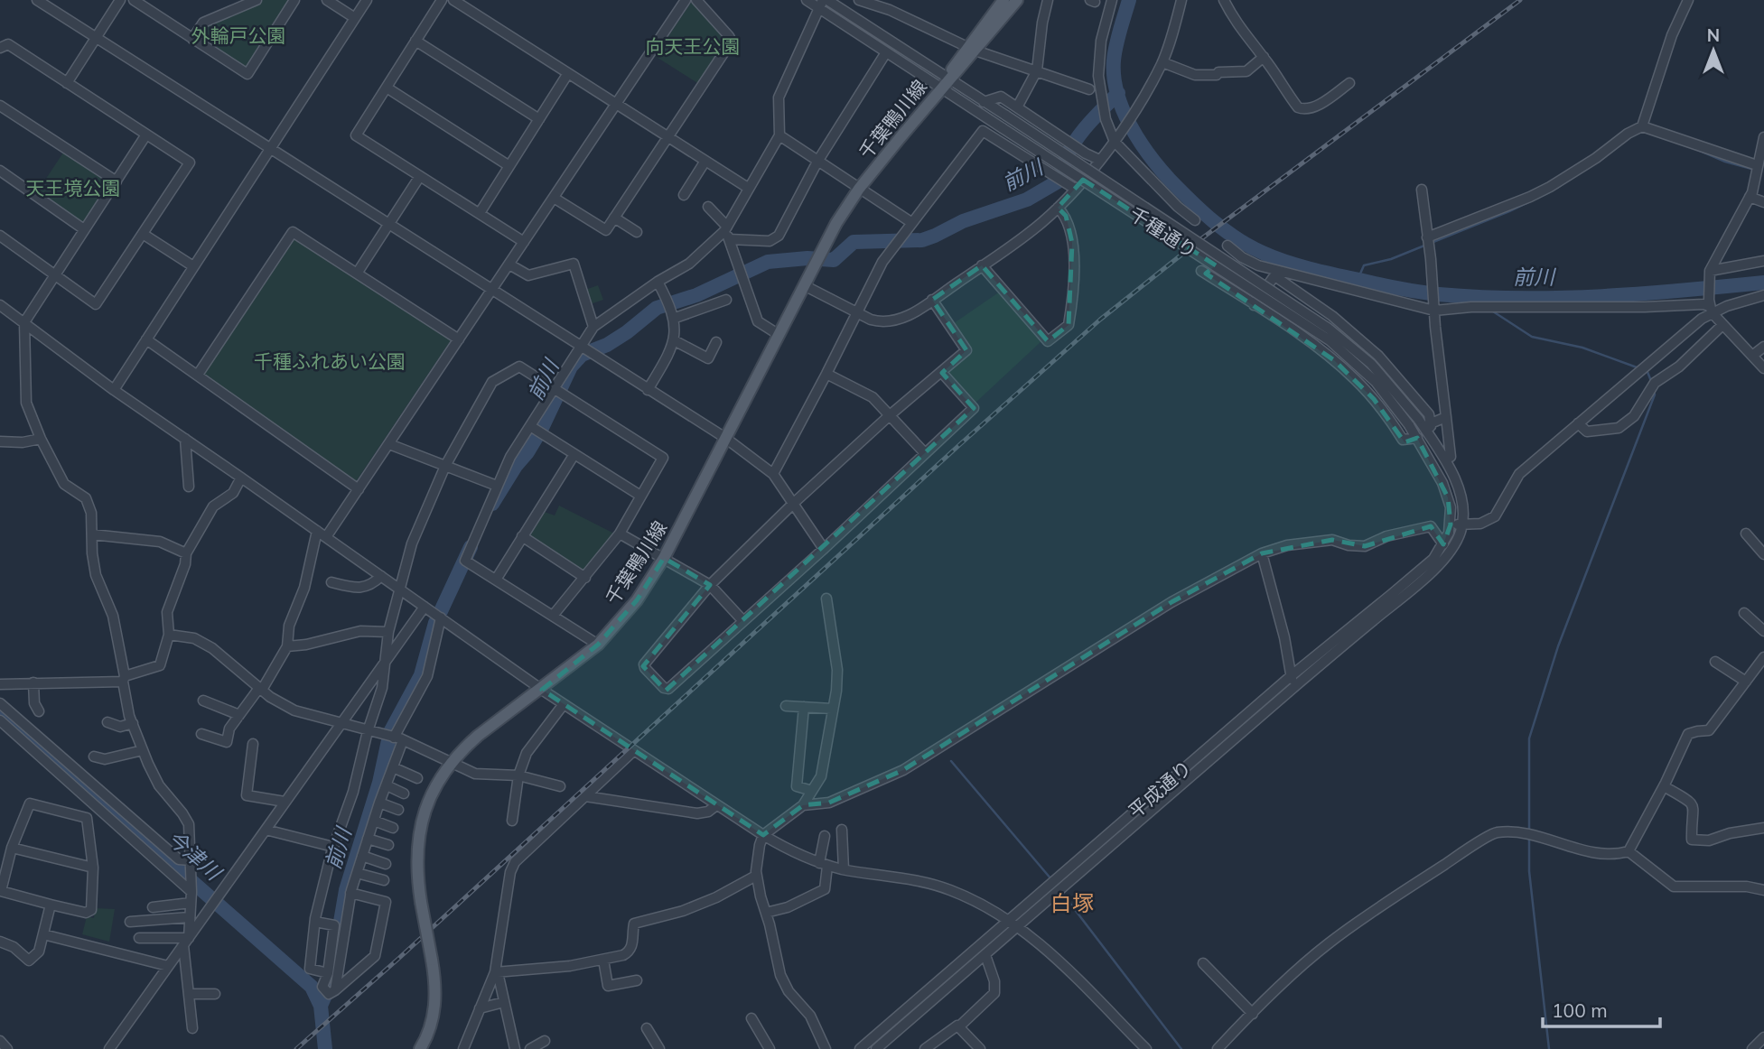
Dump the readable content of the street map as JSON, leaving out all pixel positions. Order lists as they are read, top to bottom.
{
  "streets": {
    "main road": ["千葉鴨川線"],
    "street": ["千種通り", "平成通り"]
  },
  "crossings": [
    ["千葉鴨川線", "千種通り"],
    ["千種通り", "平成通り"]
  ],
  "districts": ["白塚"],
  "water": ["前川", "今津川"],
  "parks": [
    "外輪戸公園",
    "向天王公園",
    "天王境公園",
    "千種ふれあい公園"
  ],
  "scale_bar": "100 m",
  "north": "top"
}
